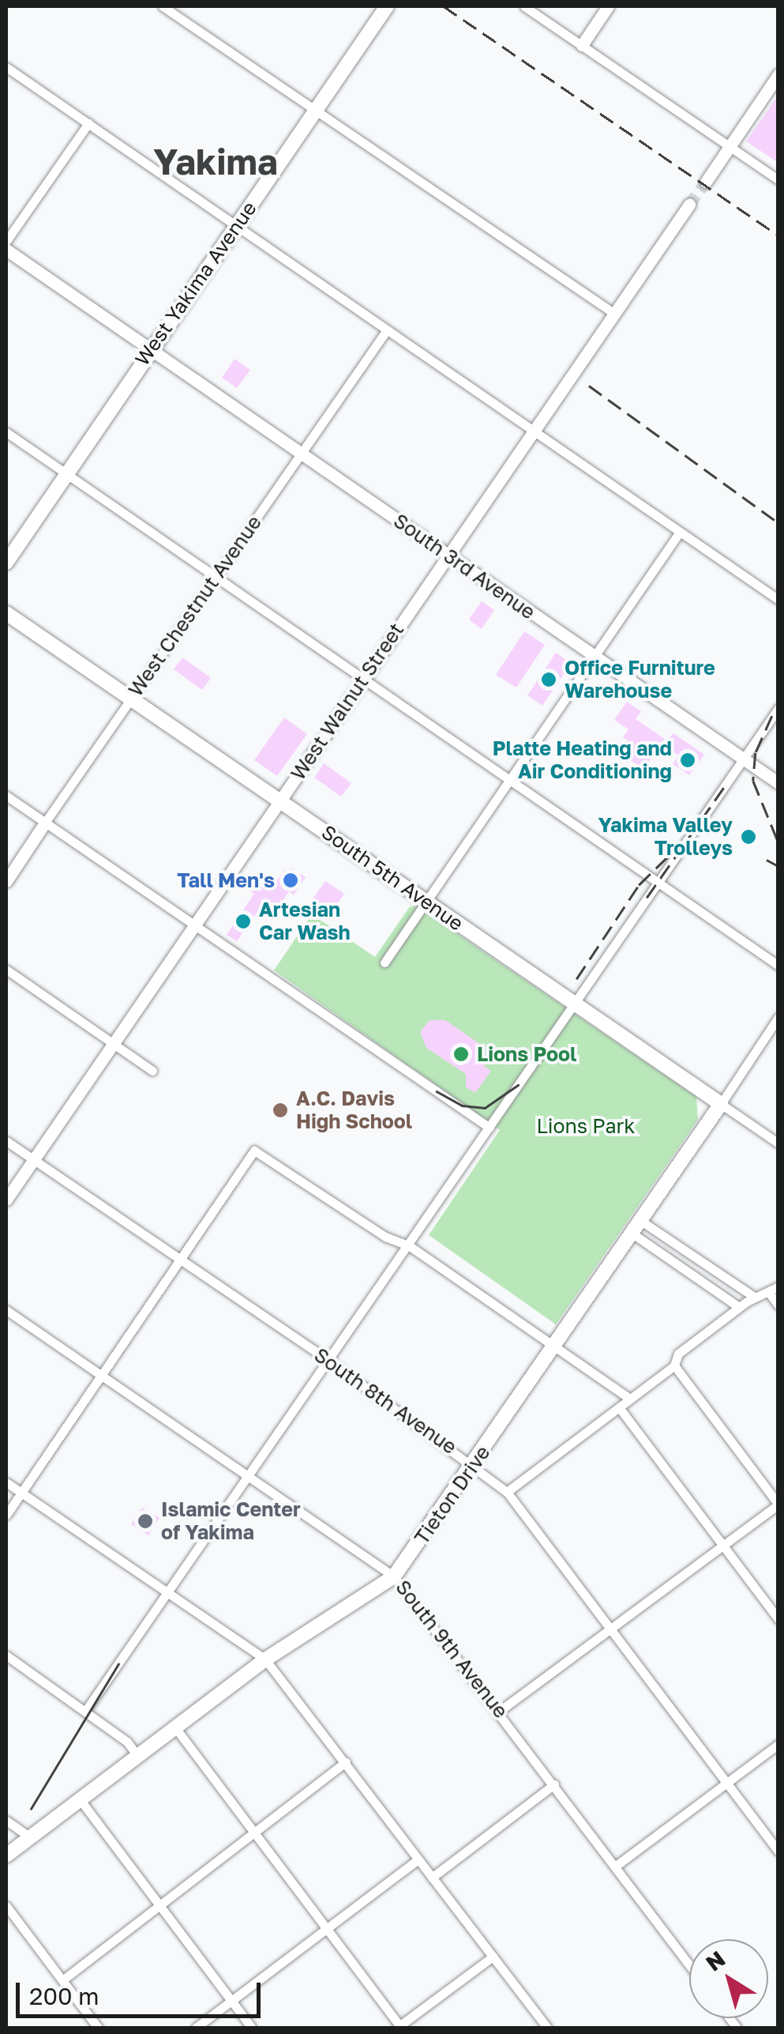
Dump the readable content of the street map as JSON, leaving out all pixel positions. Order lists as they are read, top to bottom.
{
  "streets": {
    "main road": ["West Yakima Avenue", "South 5th Avenue", "Tieton Drive"],
    "street": [
      "South 3rd Avenue",
      "West Chestnut Avenue",
      "West Walnut Street",
      "South 8th Avenue",
      "South 9th Avenue"
    ]
  },
  "crossings": [
    ["West Yakima Avenue", "South 3rd Avenue"],
    ["South 3rd Avenue", "West Chestnut Avenue"],
    ["South 3rd Avenue", "West Walnut Street"],
    ["West Chestnut Avenue", "South 5th Avenue"],
    ["West Walnut Street", "South 5th Avenue"],
    ["West Walnut Street", "South 8th Avenue"],
    ["South 5th Avenue", "Tieton Drive"],
    ["South 8th Avenue", "Tieton Drive"],
    ["Tieton Drive", "South 9th Avenue"]
  ],
  "districts": ["Yakima"],
  "parks": ["Lions Park"],
  "places": [
    "Office Furniture Warehouse",
    "Platte Heating and Air Conditioning",
    "Yakima Valley Trolleys",
    "Tall Men's",
    "Artesian Car Wash",
    "Lions Pool",
    "A.C. Davis High School",
    "Islamic Center of Yakima"
  ],
  "scale_bar": "200 m",
  "north": "top left"
}
